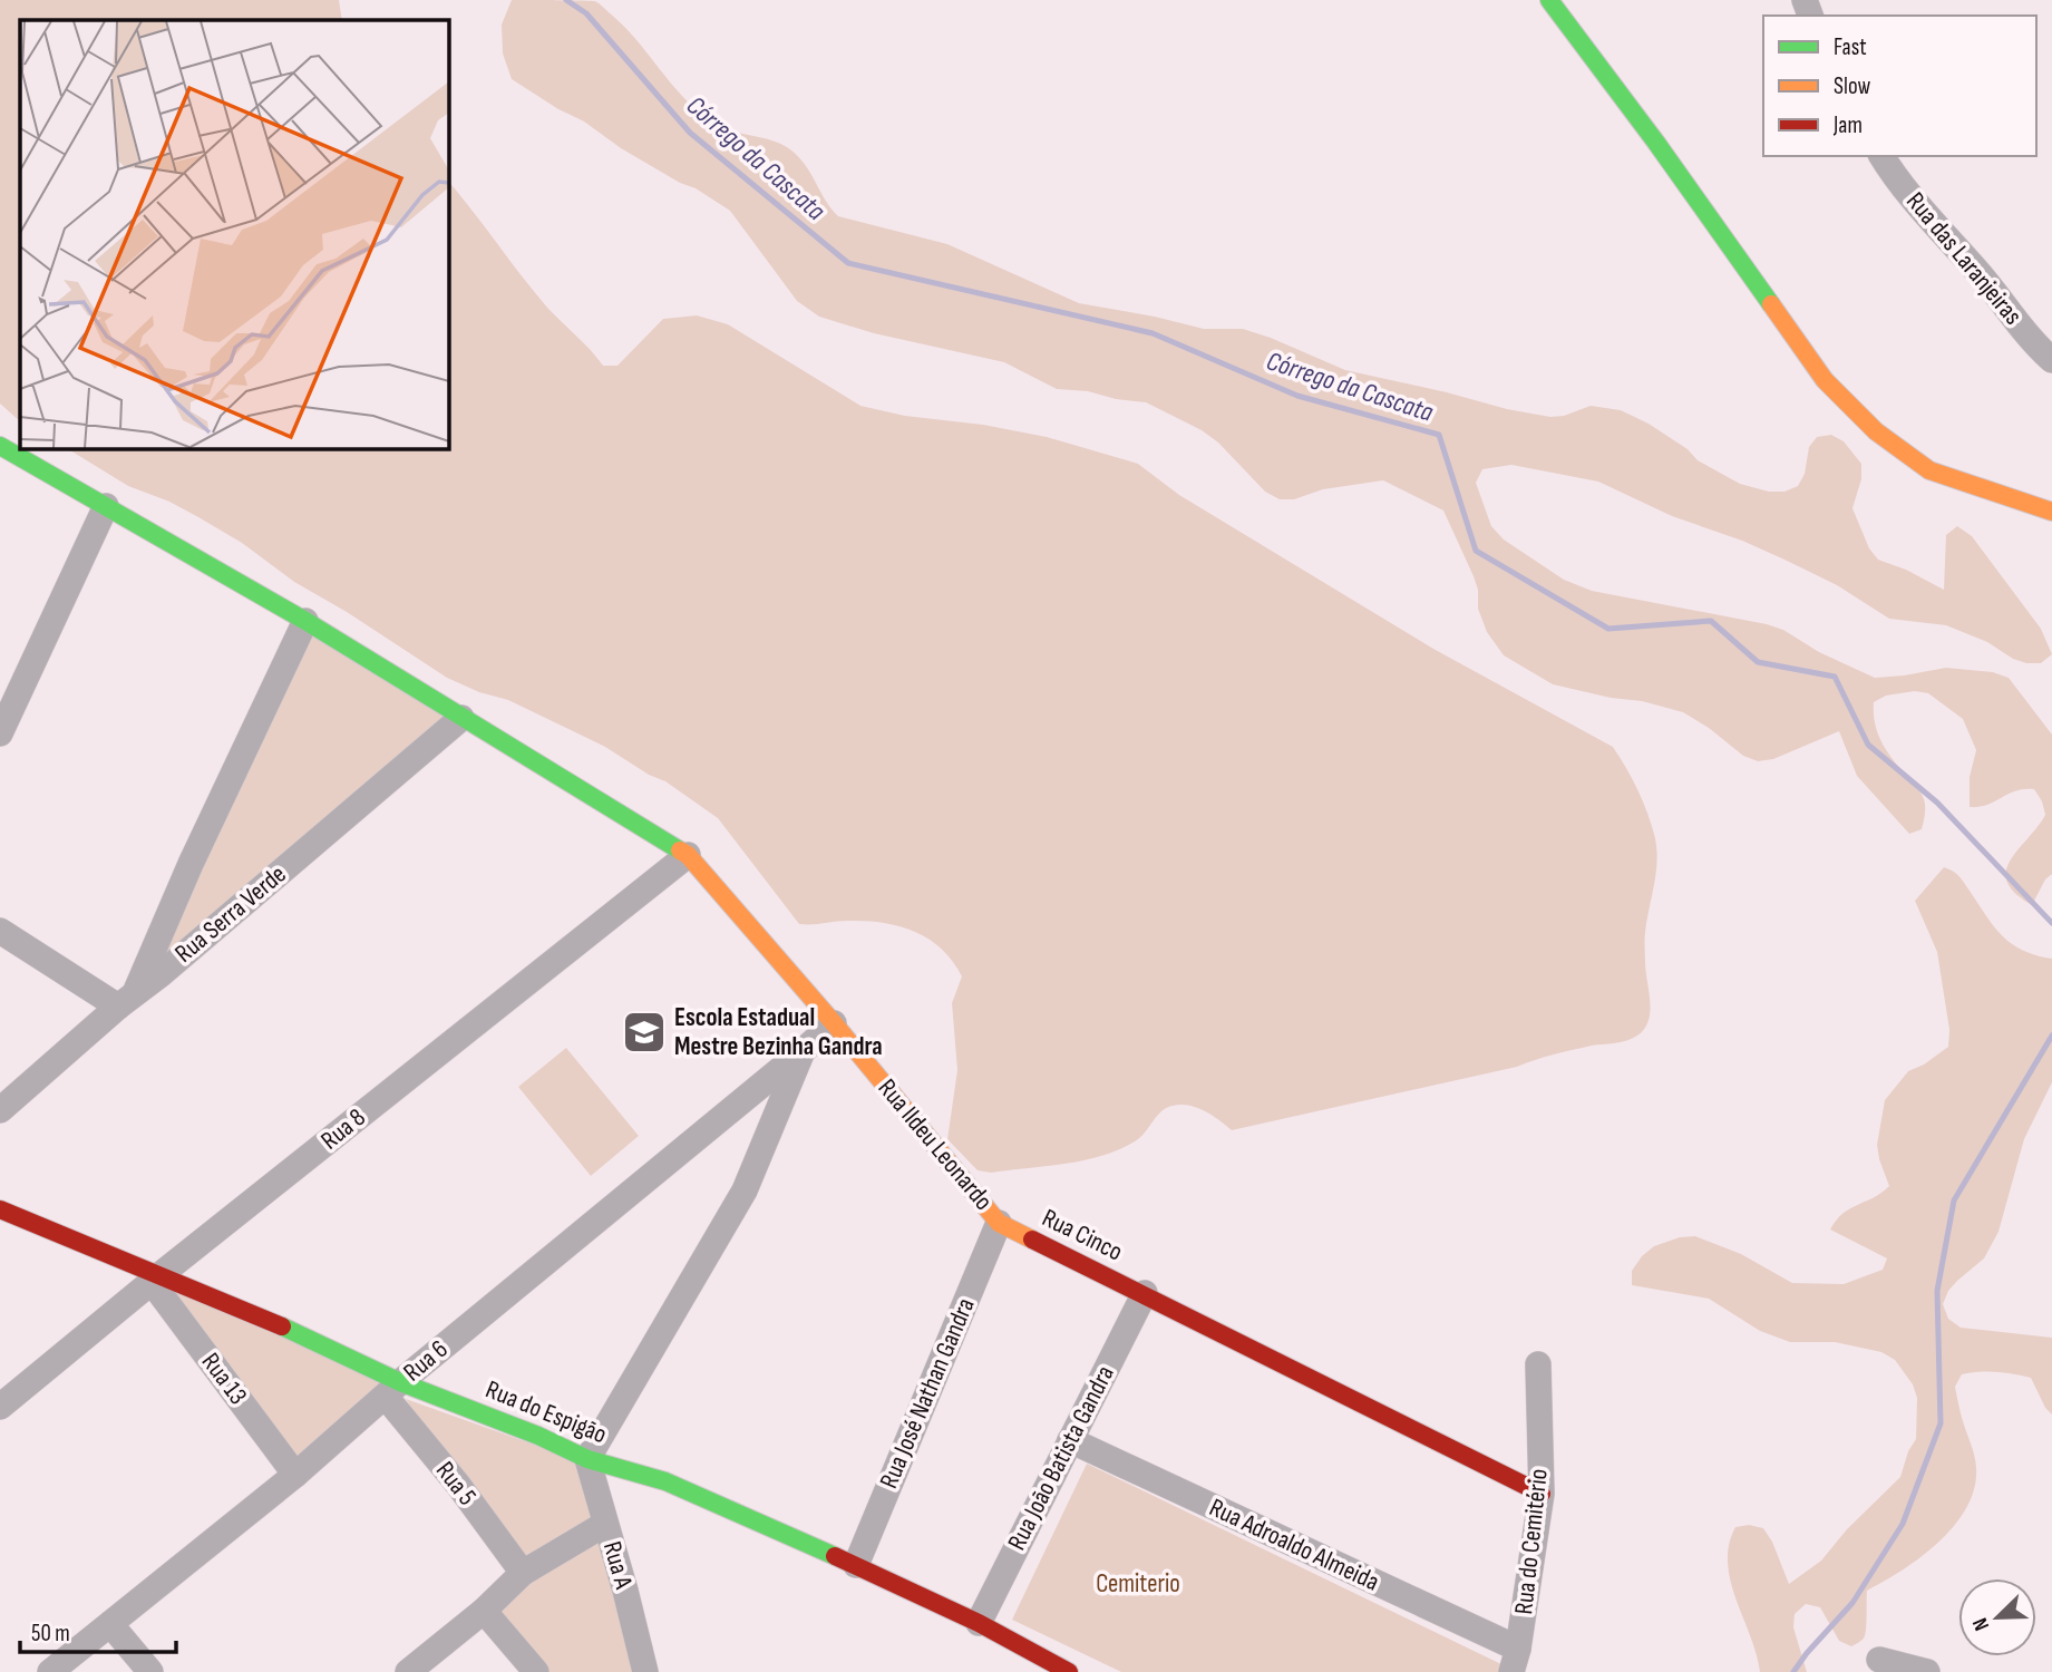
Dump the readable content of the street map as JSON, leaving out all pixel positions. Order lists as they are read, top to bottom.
{
  "streets": {
    "street": [
      "Rua das Laranjeiras",
      "Rua Serra Verde",
      "Rua 8",
      "Rua Ildeu Leonardo",
      "Rua Cinco",
      "Rua 6",
      "Rua 13",
      "Rua José Nathan Gandra",
      "Rua do Espigão",
      "Rua João Batista Gandra",
      "Rua 5",
      "Rua do Cemitério",
      "Rua Adroaldo Almeida",
      "Rua A"
    ]
  },
  "crossings": [
    ["Rua Serra Verde", "Rua Ildeu Leonardo"],
    ["Rua 8", "Rua Ildeu Leonardo"],
    ["Rua 8", "Rua 13"],
    ["Rua 8", "Rua do Espigão"],
    ["Rua Ildeu Leonardo", "Rua Cinco"],
    ["Rua Ildeu Leonardo", "Rua José Nathan Gandra"],
    ["Rua Cinco", "Rua José Nathan Gandra"],
    ["Rua Cinco", "Rua João Batista Gandra"],
    ["Rua Cinco", "Rua do Cemitério"],
    ["Rua 6", "Rua 13"],
    ["Rua 6", "Rua do Espigão"],
    ["Rua 6", "Rua 5"],
    ["Rua 13", "Rua do Espigão"],
    ["Rua José Nathan Gandra", "Rua do Espigão"],
    ["Rua do Espigão", "Rua João Batista Gandra"],
    ["Rua do Espigão", "Rua 5"],
    ["Rua do Espigão", "Rua A"],
    ["Rua João Batista Gandra", "Rua Adroaldo Almeida"],
    ["Rua do Cemitério", "Rua Adroaldo Almeida"]
  ],
  "water": ["Córrego da Cascata"],
  "parks": ["Cemiterio"],
  "places": {
    "school or university": ["Escola Estadual Mestre Bezinha Gandra"]
  },
  "legend": ["Fast", "Slow", "Jam"],
  "scale_bar": "50 m",
  "north": "bottom left"
}
